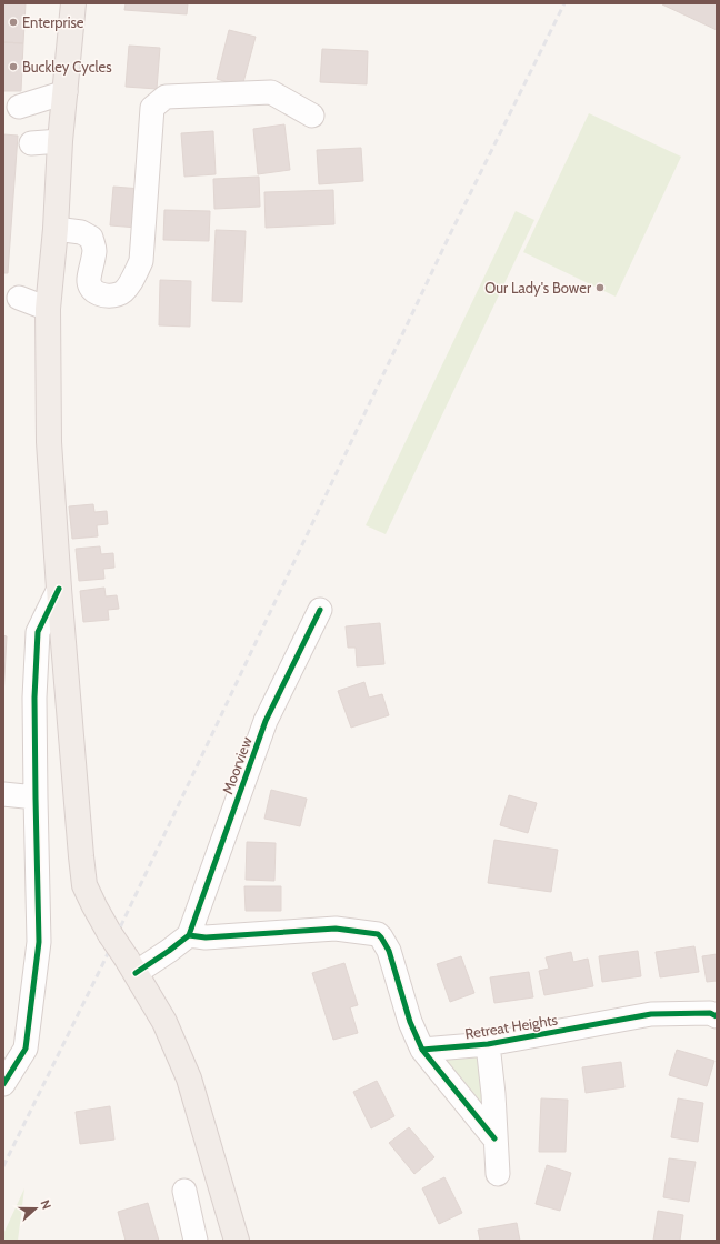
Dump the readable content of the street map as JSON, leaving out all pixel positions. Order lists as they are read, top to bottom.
{
  "streets": {
    "street": ["Moorview", "Retreat Heights"]
  },
  "places": ["Enterprise", "Buckley Cycles", "Our Lady's Bower"],
  "north": "right"
}
